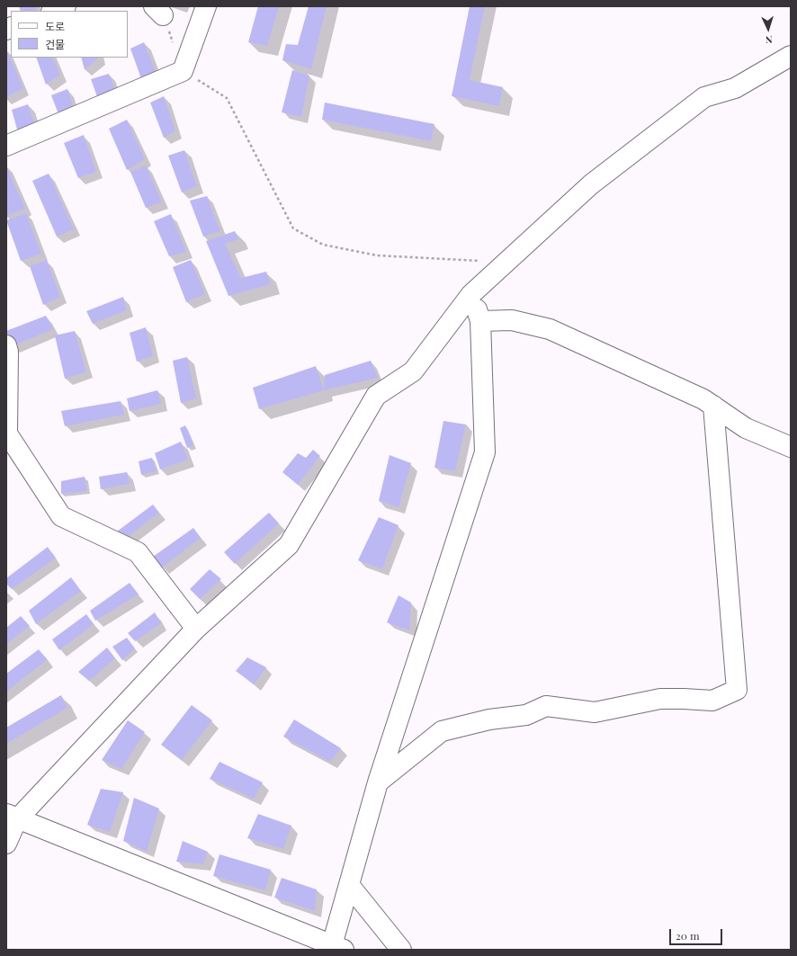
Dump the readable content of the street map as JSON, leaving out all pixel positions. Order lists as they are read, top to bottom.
{
  "legend": ["도로", "건물"],
  "scale_bar": "20 m",
  "north": "bottom"
}
